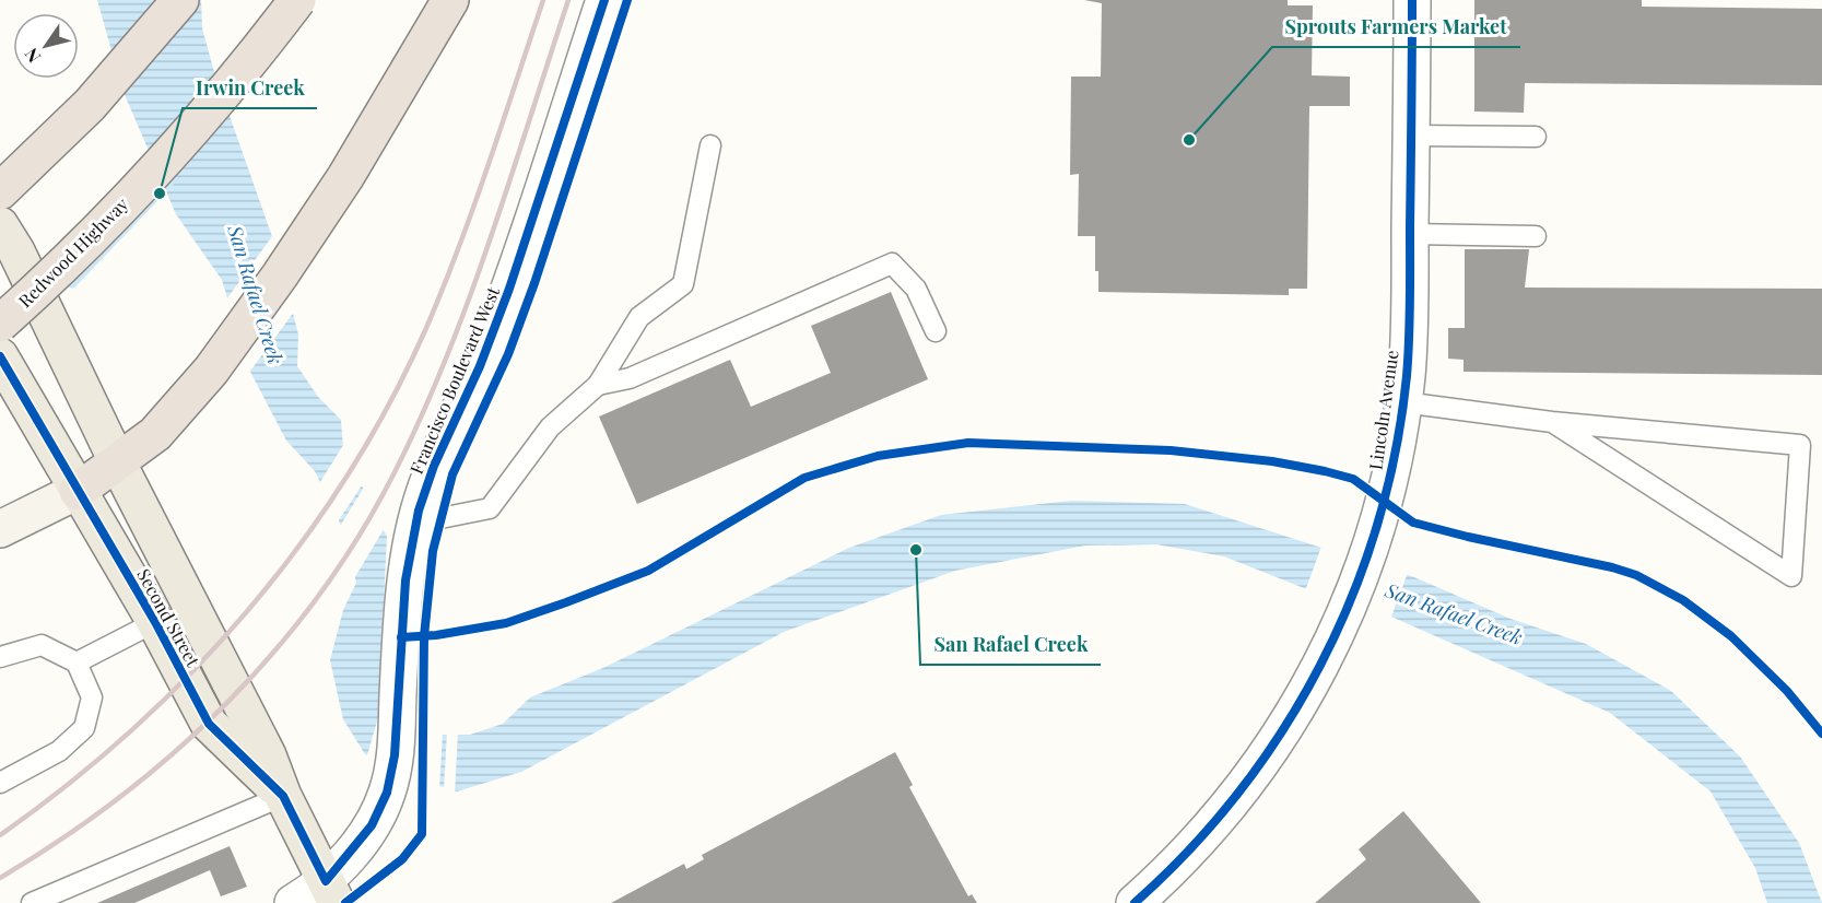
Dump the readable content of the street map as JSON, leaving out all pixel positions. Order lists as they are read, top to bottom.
{
  "streets": {
    "highway": ["Redwood Highway"],
    "main road": ["Second Street"],
    "street": ["Francisco Boulevard West", "Lincoln Avenue"]
  },
  "crossings": [
    ["Francisco Boulevard West", "Second Street"]
  ],
  "water": ["San Rafael Creek"],
  "places": ["Sprouts Farmers Market", "Irwin Creek", "San Rafael Creek"],
  "north": "bottom left"
}
